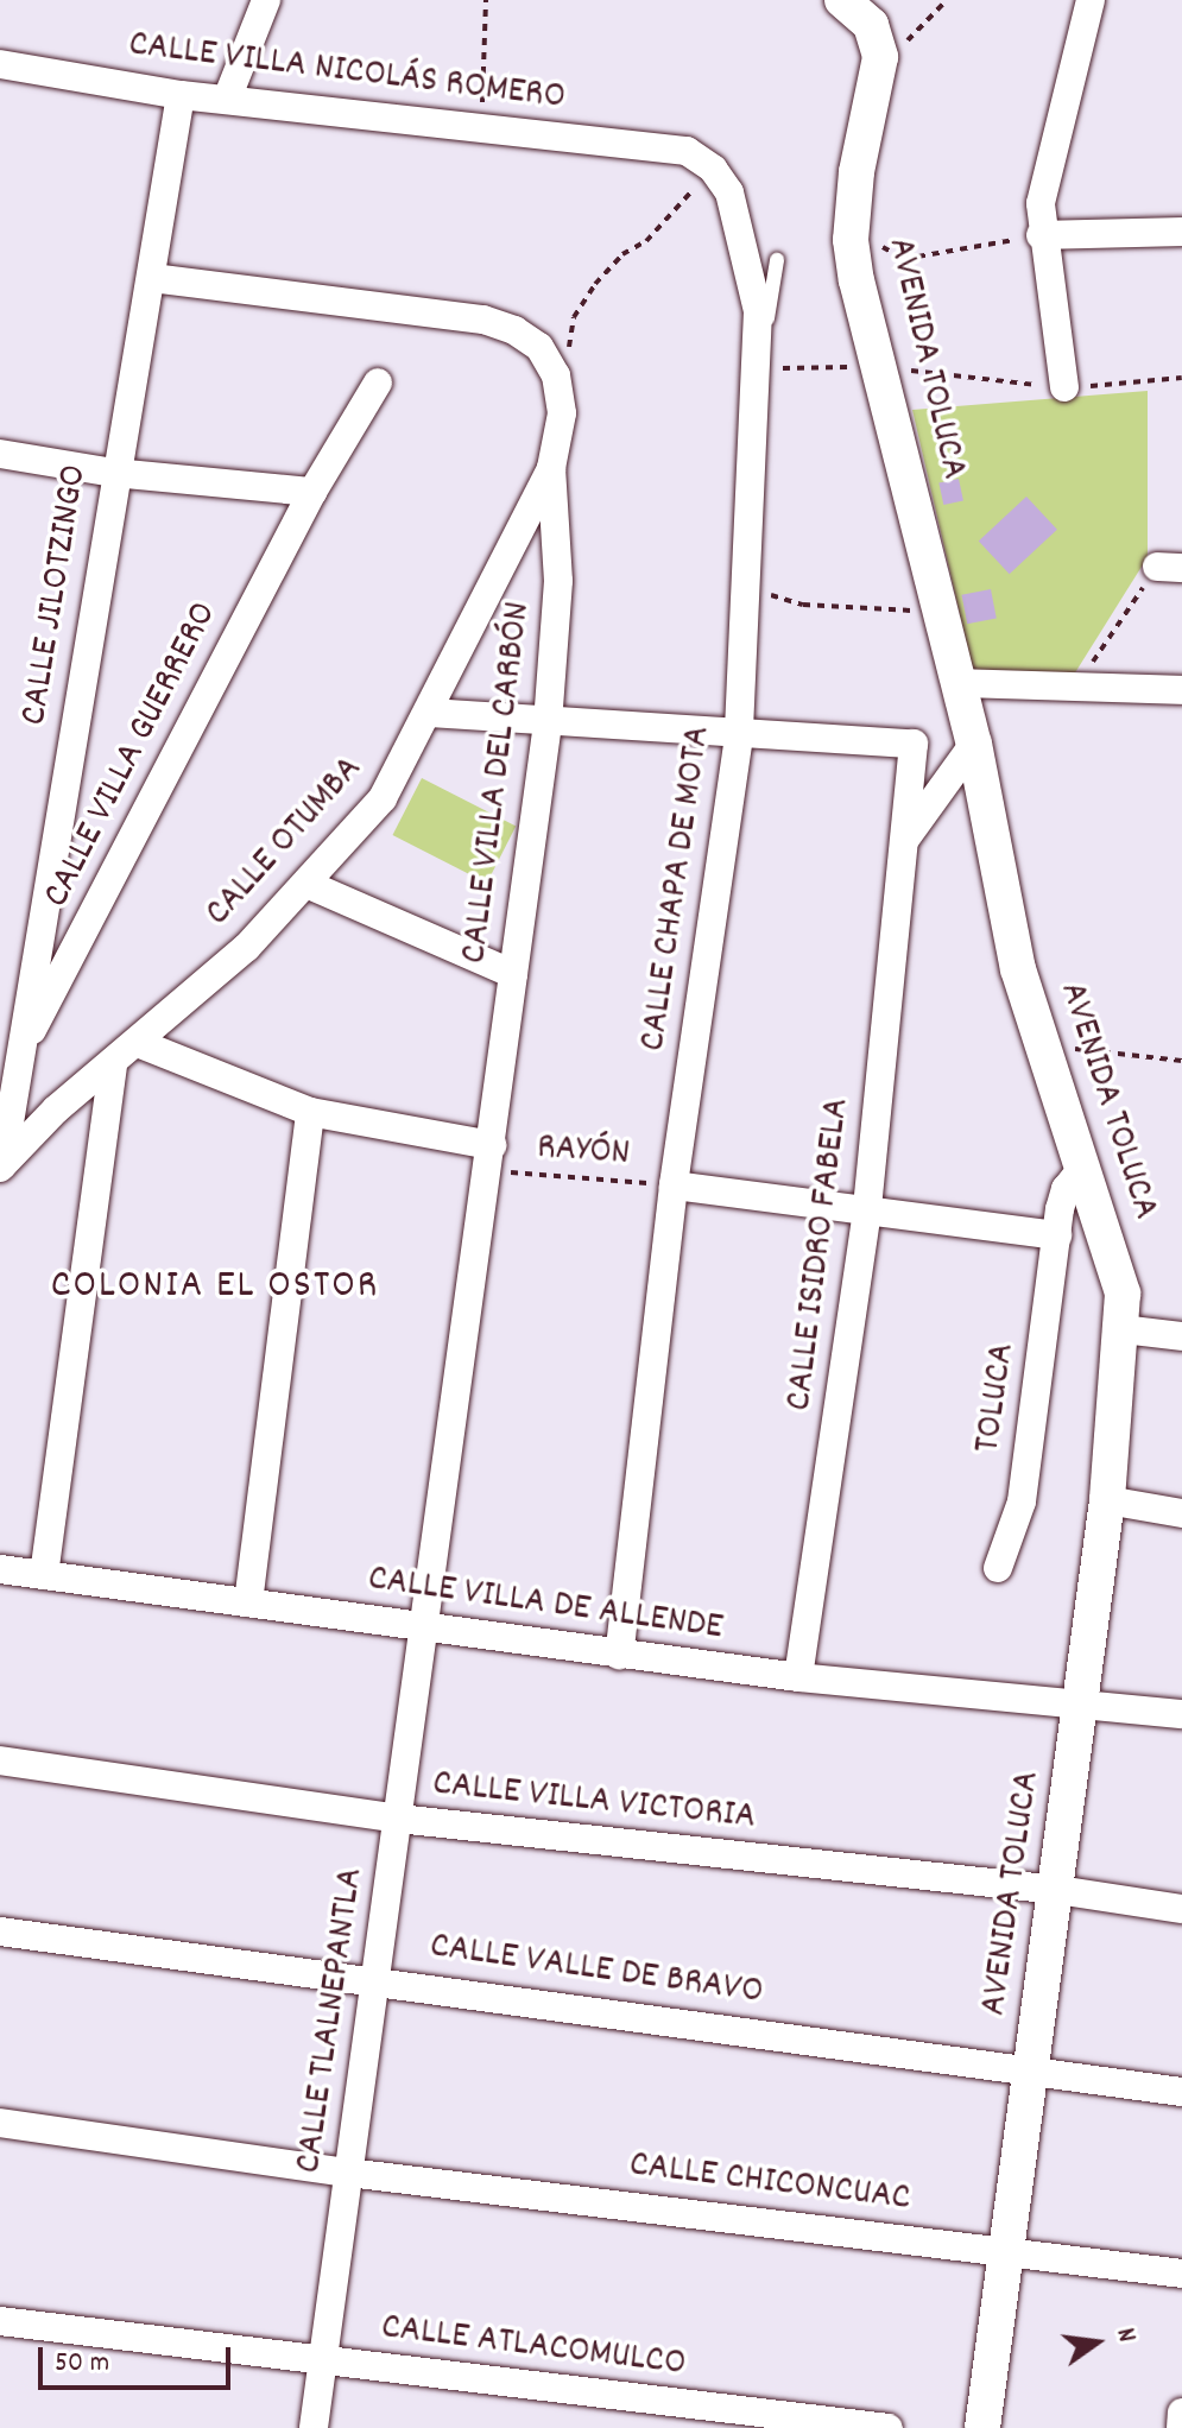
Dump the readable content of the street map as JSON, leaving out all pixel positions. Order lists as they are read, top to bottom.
{
  "streets": {
    "street": [
      "CALLE VILLA NICOLÁS ROMERO",
      "AVENIDA TOLUCA",
      "CALLE JILOTZINGO",
      "CALLE VILLA GUERRERO",
      "CALLE VILLA DEL CARBÓN",
      "CALLE OTUMBA",
      "CALLE CHAPA DE MOTA",
      "CALLE ISIDRO FABELA",
      "TOLUCA",
      "CALLE VILLA DE ALLENDE",
      "CALLE VILLA VICTORIA",
      "CALLE VALLE DE BRAVO",
      "CALLE TLALNEPANTLA",
      "CALLE CHICONCUAC",
      "CALLE ATLACOMULCO"
    ],
    "path": ["RAYÓN"]
  },
  "crossings": [
    ["CALLE VILLA NICOLÁS ROMERO", "CALLE JILOTZINGO"],
    ["CALLE VILLA NICOLÁS ROMERO", "CALLE CHAPA DE MOTA"],
    ["AVENIDA TOLUCA", "CALLE ISIDRO FABELA"],
    ["AVENIDA TOLUCA", "TOLUCA"],
    ["AVENIDA TOLUCA", "CALLE VILLA DE ALLENDE"],
    ["AVENIDA TOLUCA", "CALLE VILLA VICTORIA"],
    ["AVENIDA TOLUCA", "CALLE VALLE DE BRAVO"],
    ["AVENIDA TOLUCA", "CALLE CHICONCUAC"],
    ["CALLE JILOTZINGO", "CALLE VILLA GUERRERO"],
    ["CALLE JILOTZINGO", "CALLE OTUMBA"],
    ["CALLE VILLA DEL CARBÓN", "CALLE OTUMBA"],
    ["CALLE VILLA DEL CARBÓN", "RAYÓN"],
    ["CALLE VILLA DEL CARBÓN", "CALLE VILLA DE ALLENDE"],
    ["CALLE VILLA DEL CARBÓN", "CALLE TLALNEPANTLA"],
    ["CALLE CHAPA DE MOTA", "RAYÓN"],
    ["CALLE CHAPA DE MOTA", "CALLE ISIDRO FABELA"],
    ["CALLE CHAPA DE MOTA", "CALLE VILLA DE ALLENDE"],
    ["CALLE ISIDRO FABELA", "CALLE VILLA DE ALLENDE"],
    ["CALLE VILLA DE ALLENDE", "CALLE TLALNEPANTLA"],
    ["CALLE VILLA VICTORIA", "CALLE TLALNEPANTLA"],
    ["CALLE VALLE DE BRAVO", "CALLE TLALNEPANTLA"],
    ["CALLE TLALNEPANTLA", "CALLE CHICONCUAC"],
    ["CALLE TLALNEPANTLA", "CALLE ATLACOMULCO"]
  ],
  "districts": ["COLONIA EL OSTOR"],
  "scale_bar": "50 m",
  "north": "right"
}
